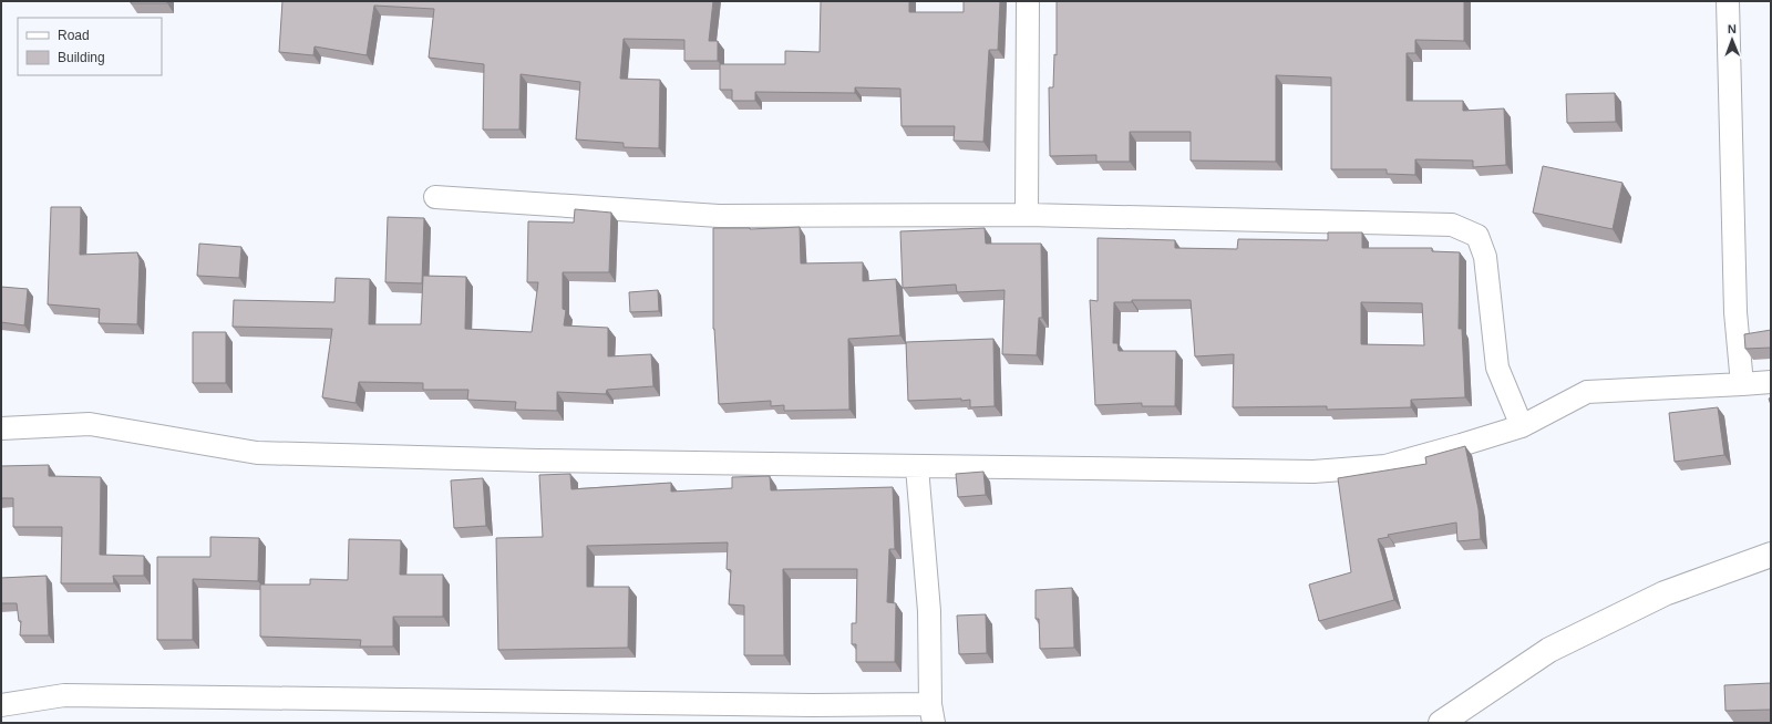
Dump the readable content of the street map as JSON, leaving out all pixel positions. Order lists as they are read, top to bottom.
{
  "legend": ["Road", "Building"],
  "north": "top"
}
